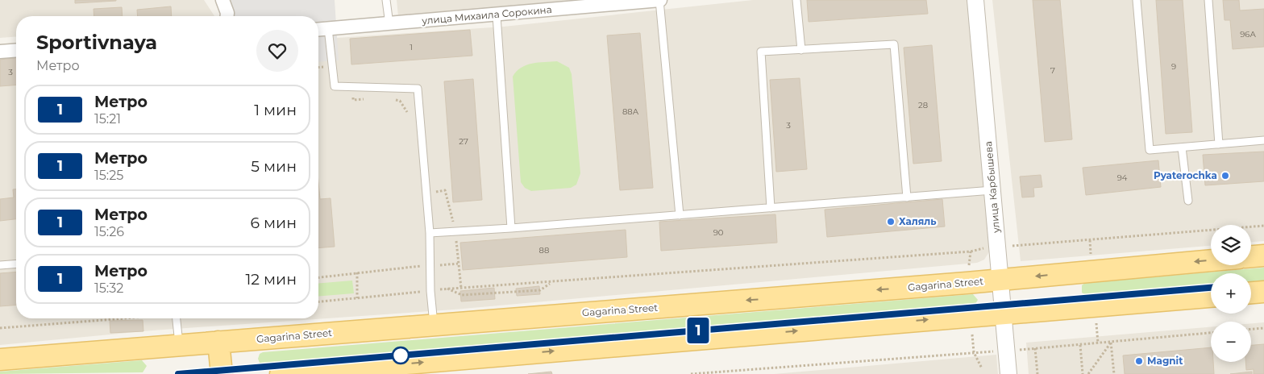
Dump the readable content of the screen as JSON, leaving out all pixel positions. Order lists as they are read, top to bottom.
{
  "streets": {
    "main road": ["Gagarina Street"],
    "street": ["улица Михаила Сорокина", "улица Карбышева"]
  },
  "crossings": [
    ["улица Карбышева", "Gagarina Street"]
  ],
  "places": ["Pyaterochka", "Халяль", "Magnit"],
  "lines": ["metro line 1"],
  "house_numbers": [
    "96А",
    "1",
    "9",
    "7",
    "3",
    "28",
    "88А",
    "3",
    "27",
    "94",
    "90",
    "88"
  ],
  "page": {
    "on_map": "1",
    "heading": ["Sportivnaya", "Метро"],
    "list": [
      {
        "mark": "1",
        "name": "Метро",
        "note": "15:21",
        "value": "1 мин"
      },
      {
        "mark": "1",
        "name": "Метро",
        "note": "15:25",
        "value": "5 мин"
      },
      {
        "mark": "1",
        "name": "Метро",
        "note": "15:26",
        "value": "6 мин"
      },
      {
        "mark": "1",
        "name": "Метро",
        "note": "15:32",
        "value": "12 мин"
      }
    ],
    "map_buttons": ["+", "−"]
  }
}
